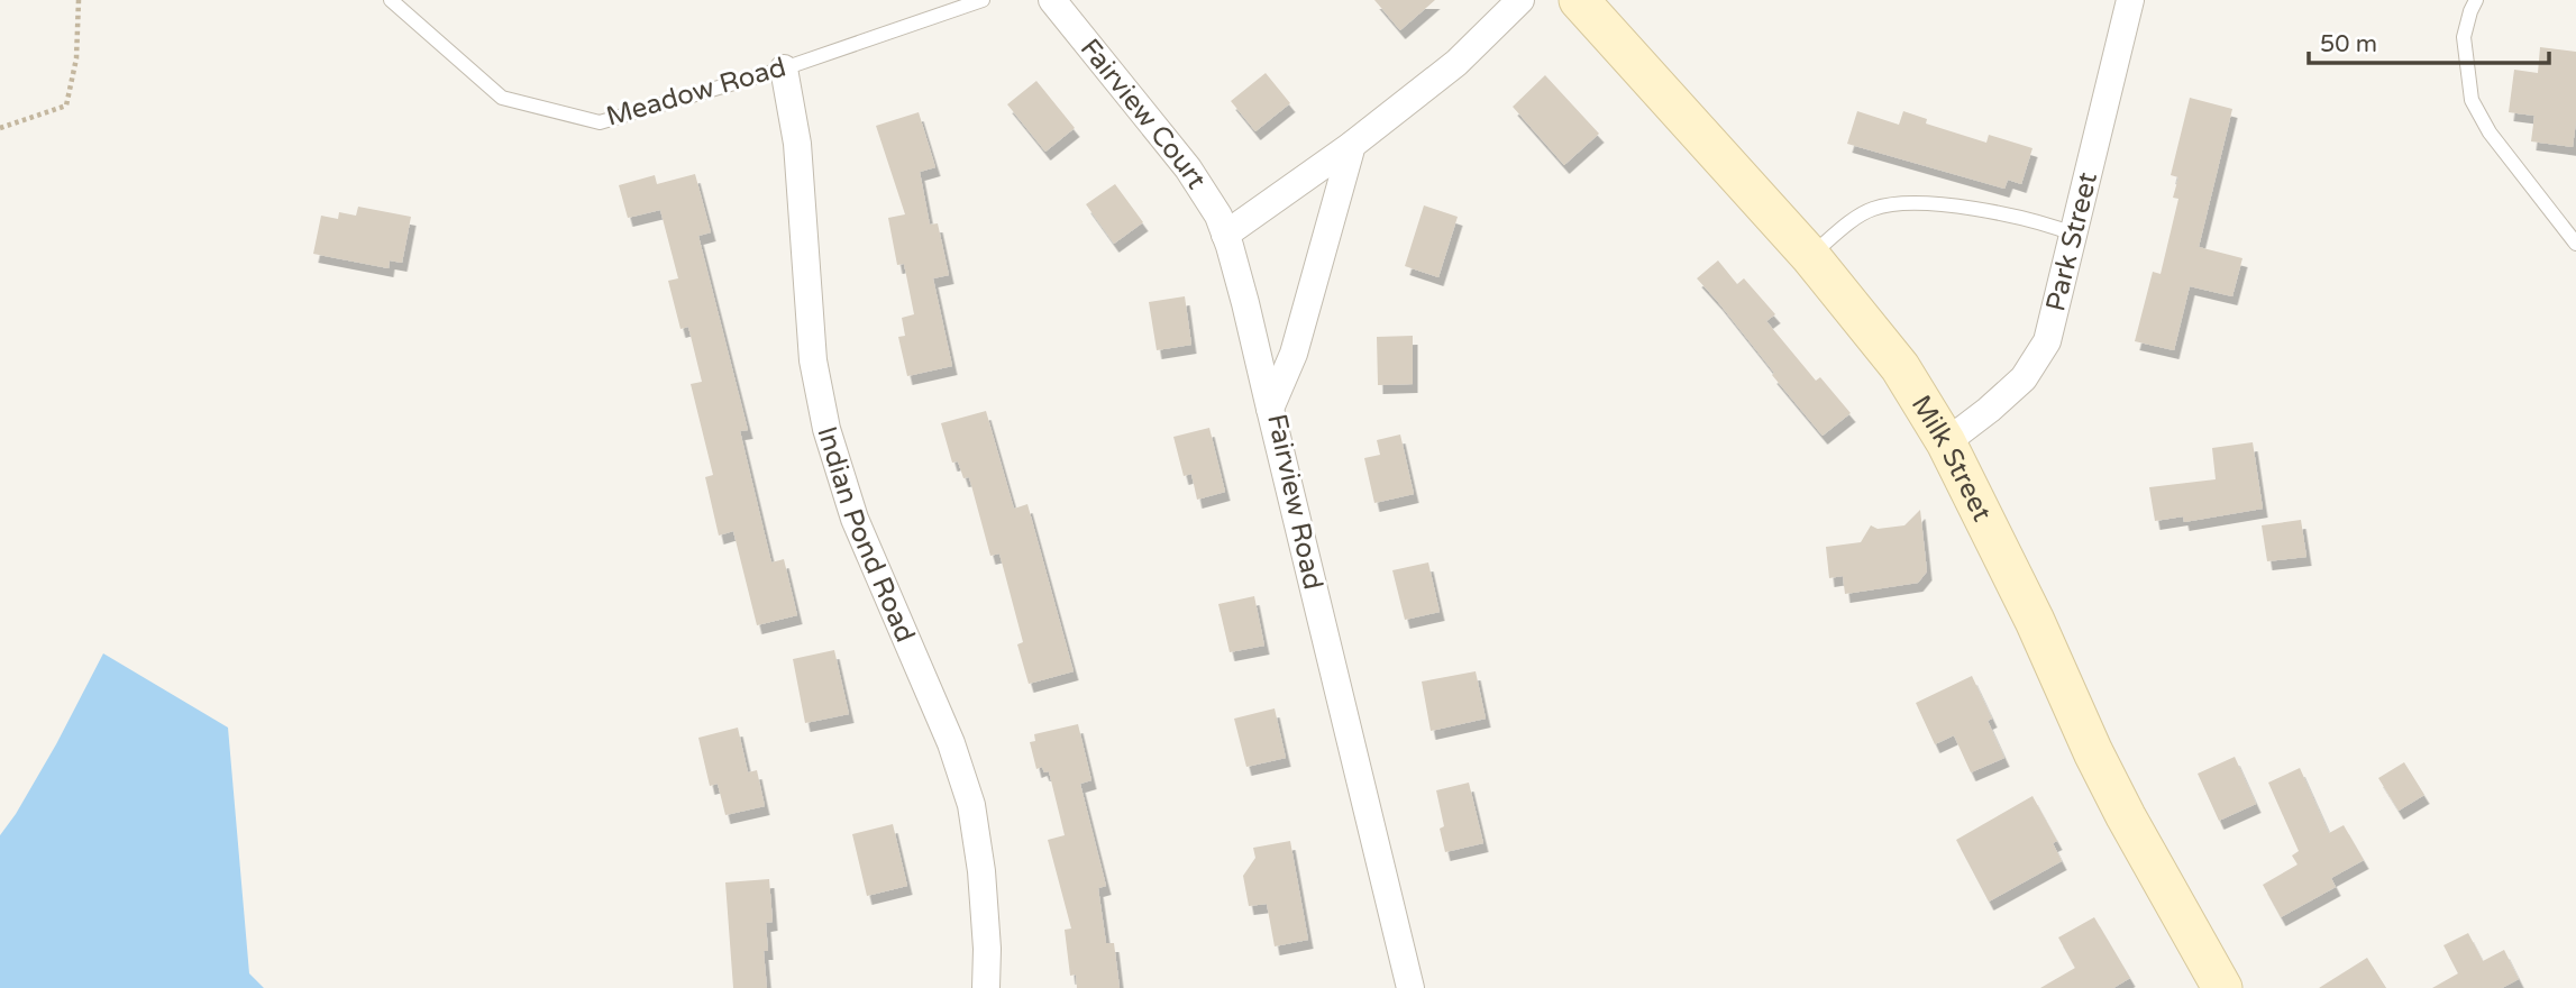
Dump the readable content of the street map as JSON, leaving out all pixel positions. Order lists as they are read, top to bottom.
{
  "streets": {
    "main road": ["Milk Street"],
    "street": [
      "Fairview Court",
      "Park Street",
      "Fairview Road",
      "Indian Pond Road"
    ],
    "lane": ["Meadow Road"]
  },
  "crossings": [
    ["Meadow Road", "Indian Pond Road"],
    ["Fairview Court", "Fairview Road"],
    ["Park Street", "Milk Street"]
  ],
  "scale_bar": "50 m"
}
